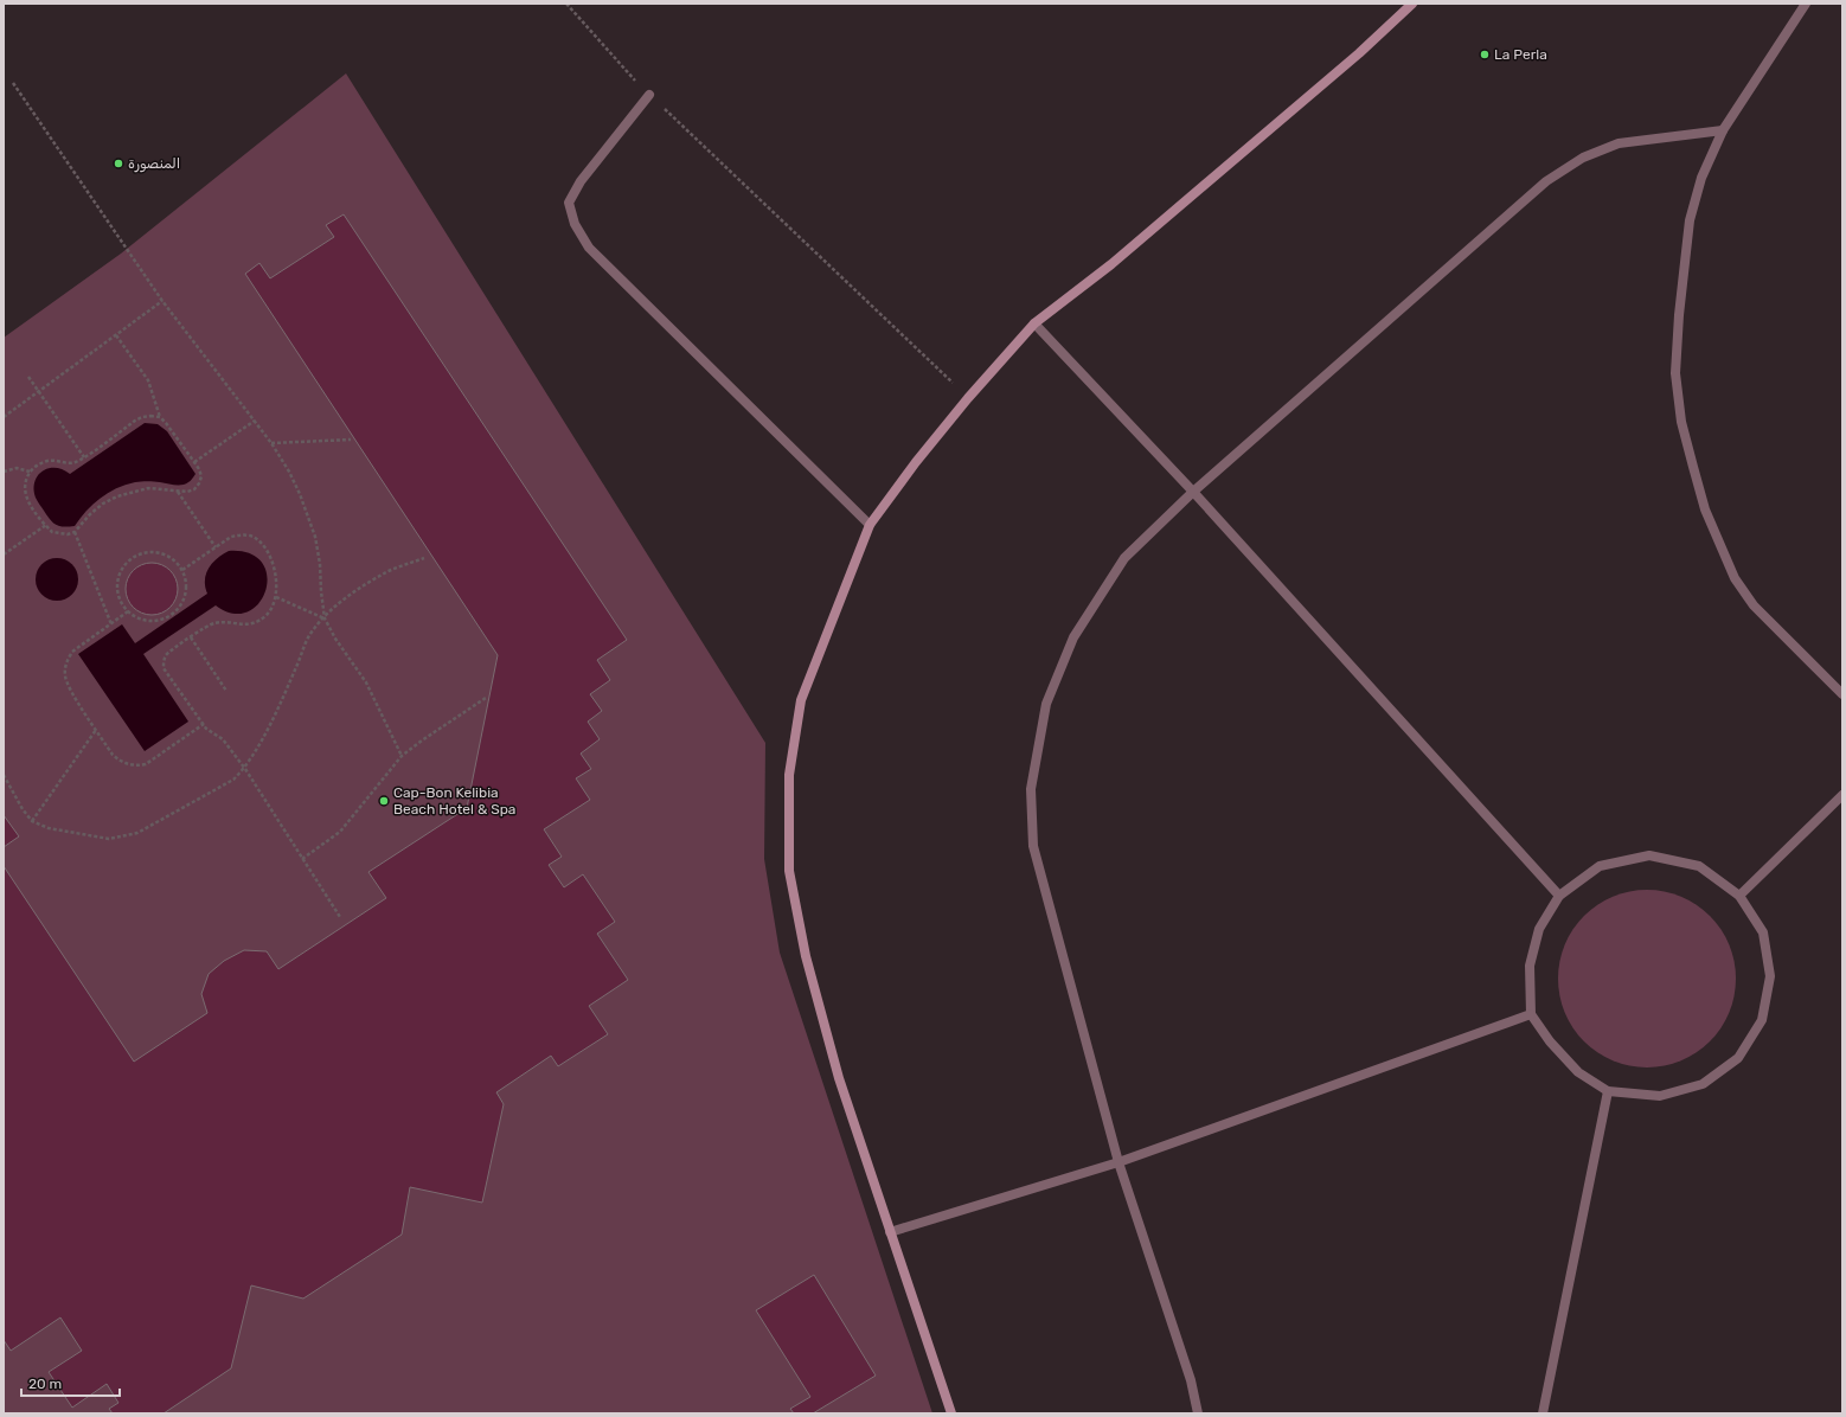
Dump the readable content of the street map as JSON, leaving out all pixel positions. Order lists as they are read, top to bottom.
{
  "places": ["La Perla", "المنصورة", "Cap-Bon Kelibia Beach Hotel & Spa"],
  "scale_bar": "20 m"
}
